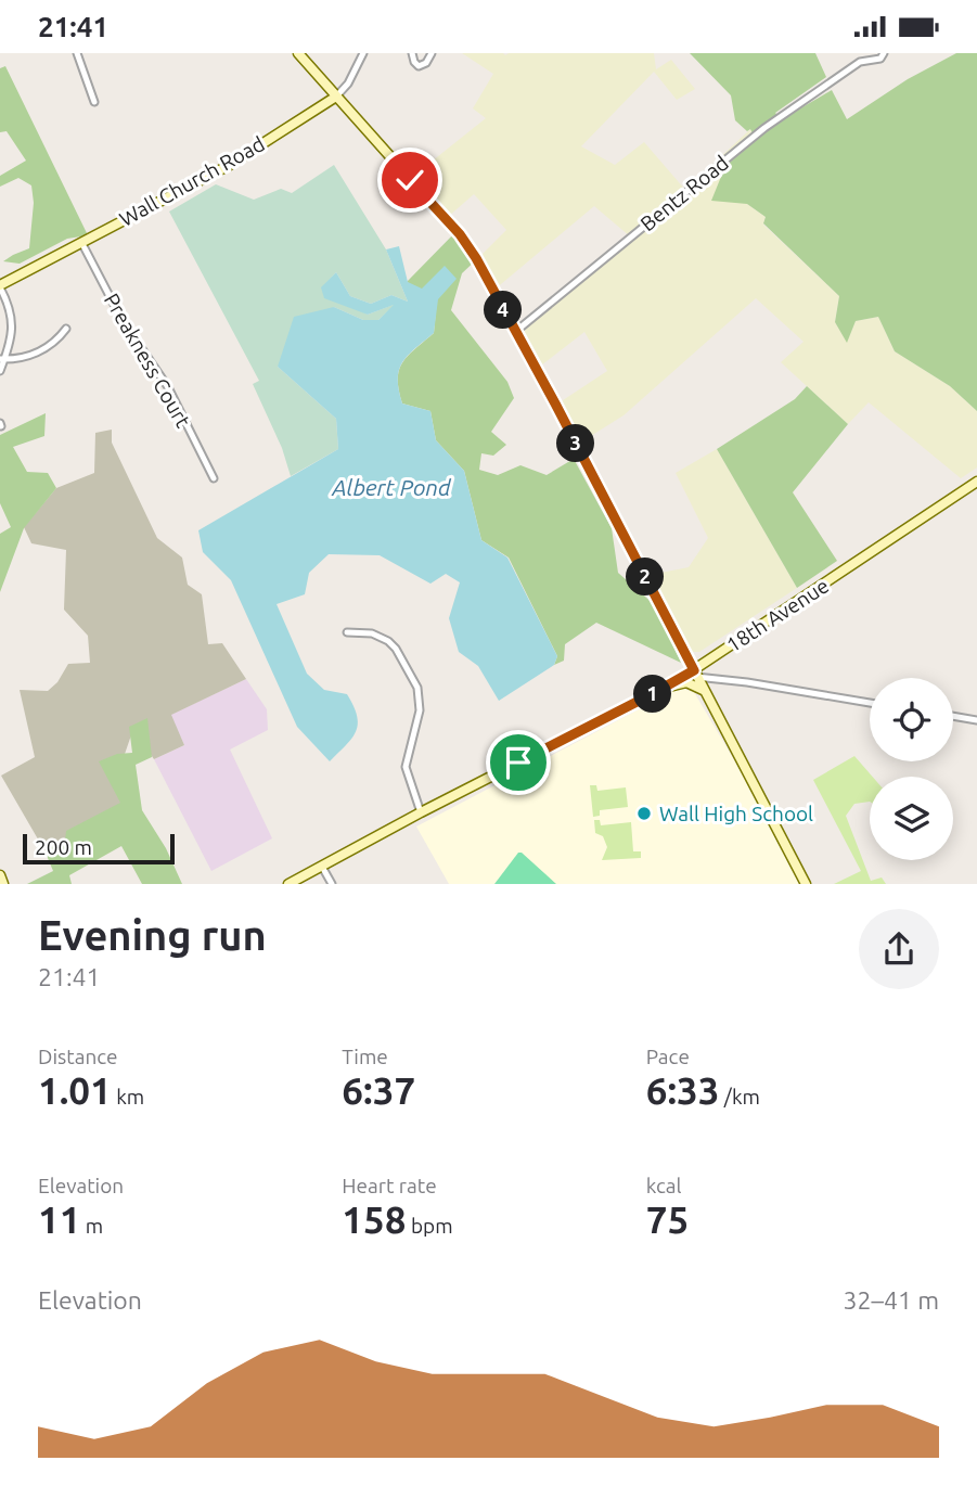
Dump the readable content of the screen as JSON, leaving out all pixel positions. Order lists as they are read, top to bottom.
{
  "streets": {
    "street": [
      "Wall Church Road",
      "Bentz Road",
      "Preakness Court",
      "18th Avenue"
    ]
  },
  "crossings": [
    ["Wall Church Road", "Preakness Court"]
  ],
  "water": ["Albert Pond"],
  "places": ["Wall High School"],
  "scale_bar": "200 m",
  "page": {
    "status": "21:41",
    "pins": [
      "4",
      "3",
      "2",
      "1"
    ],
    "scale": "200 m",
    "heading": ["Evening run", "21:41"],
    "stats": [
      ["Distance", "1.01 km"],
      ["Time", "6:37"],
      ["Pace", "6:33 /km"],
      ["Elevation", "11 m"],
      ["Heart rate", "158 bpm"],
      ["kcal", "75"]
    ],
    "chart": ["Elevation", "32–41 m"]
  }
}
